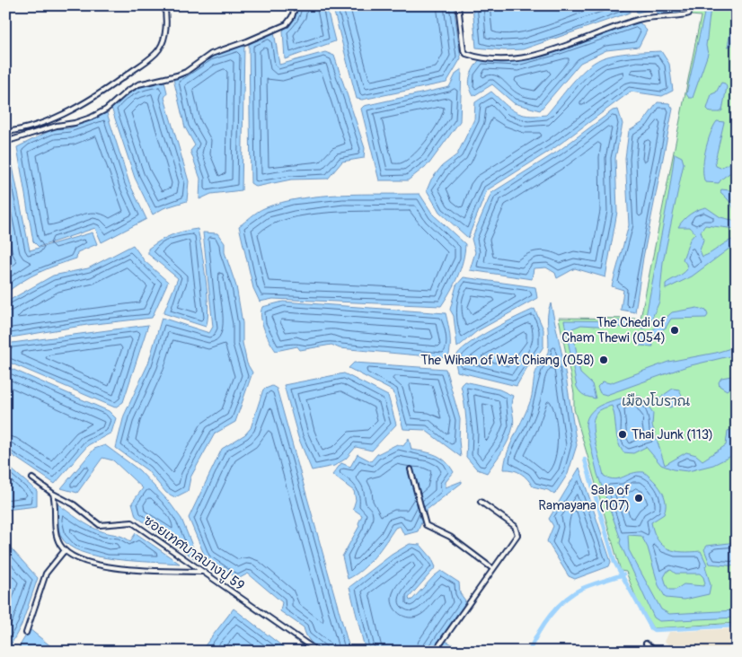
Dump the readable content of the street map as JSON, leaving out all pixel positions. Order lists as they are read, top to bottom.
{
  "streets": {
    "street": ["ซอยเทศบาลบางปู 59"]
  },
  "parks": ["เมืองโบราณ"],
  "places": [
    "The Chedi of Cham Thewi (054)",
    "The Wihan of Wat Chiang (058)",
    "Thai Junk (113)",
    "Sala of Ramayana (107)"
  ]
}
